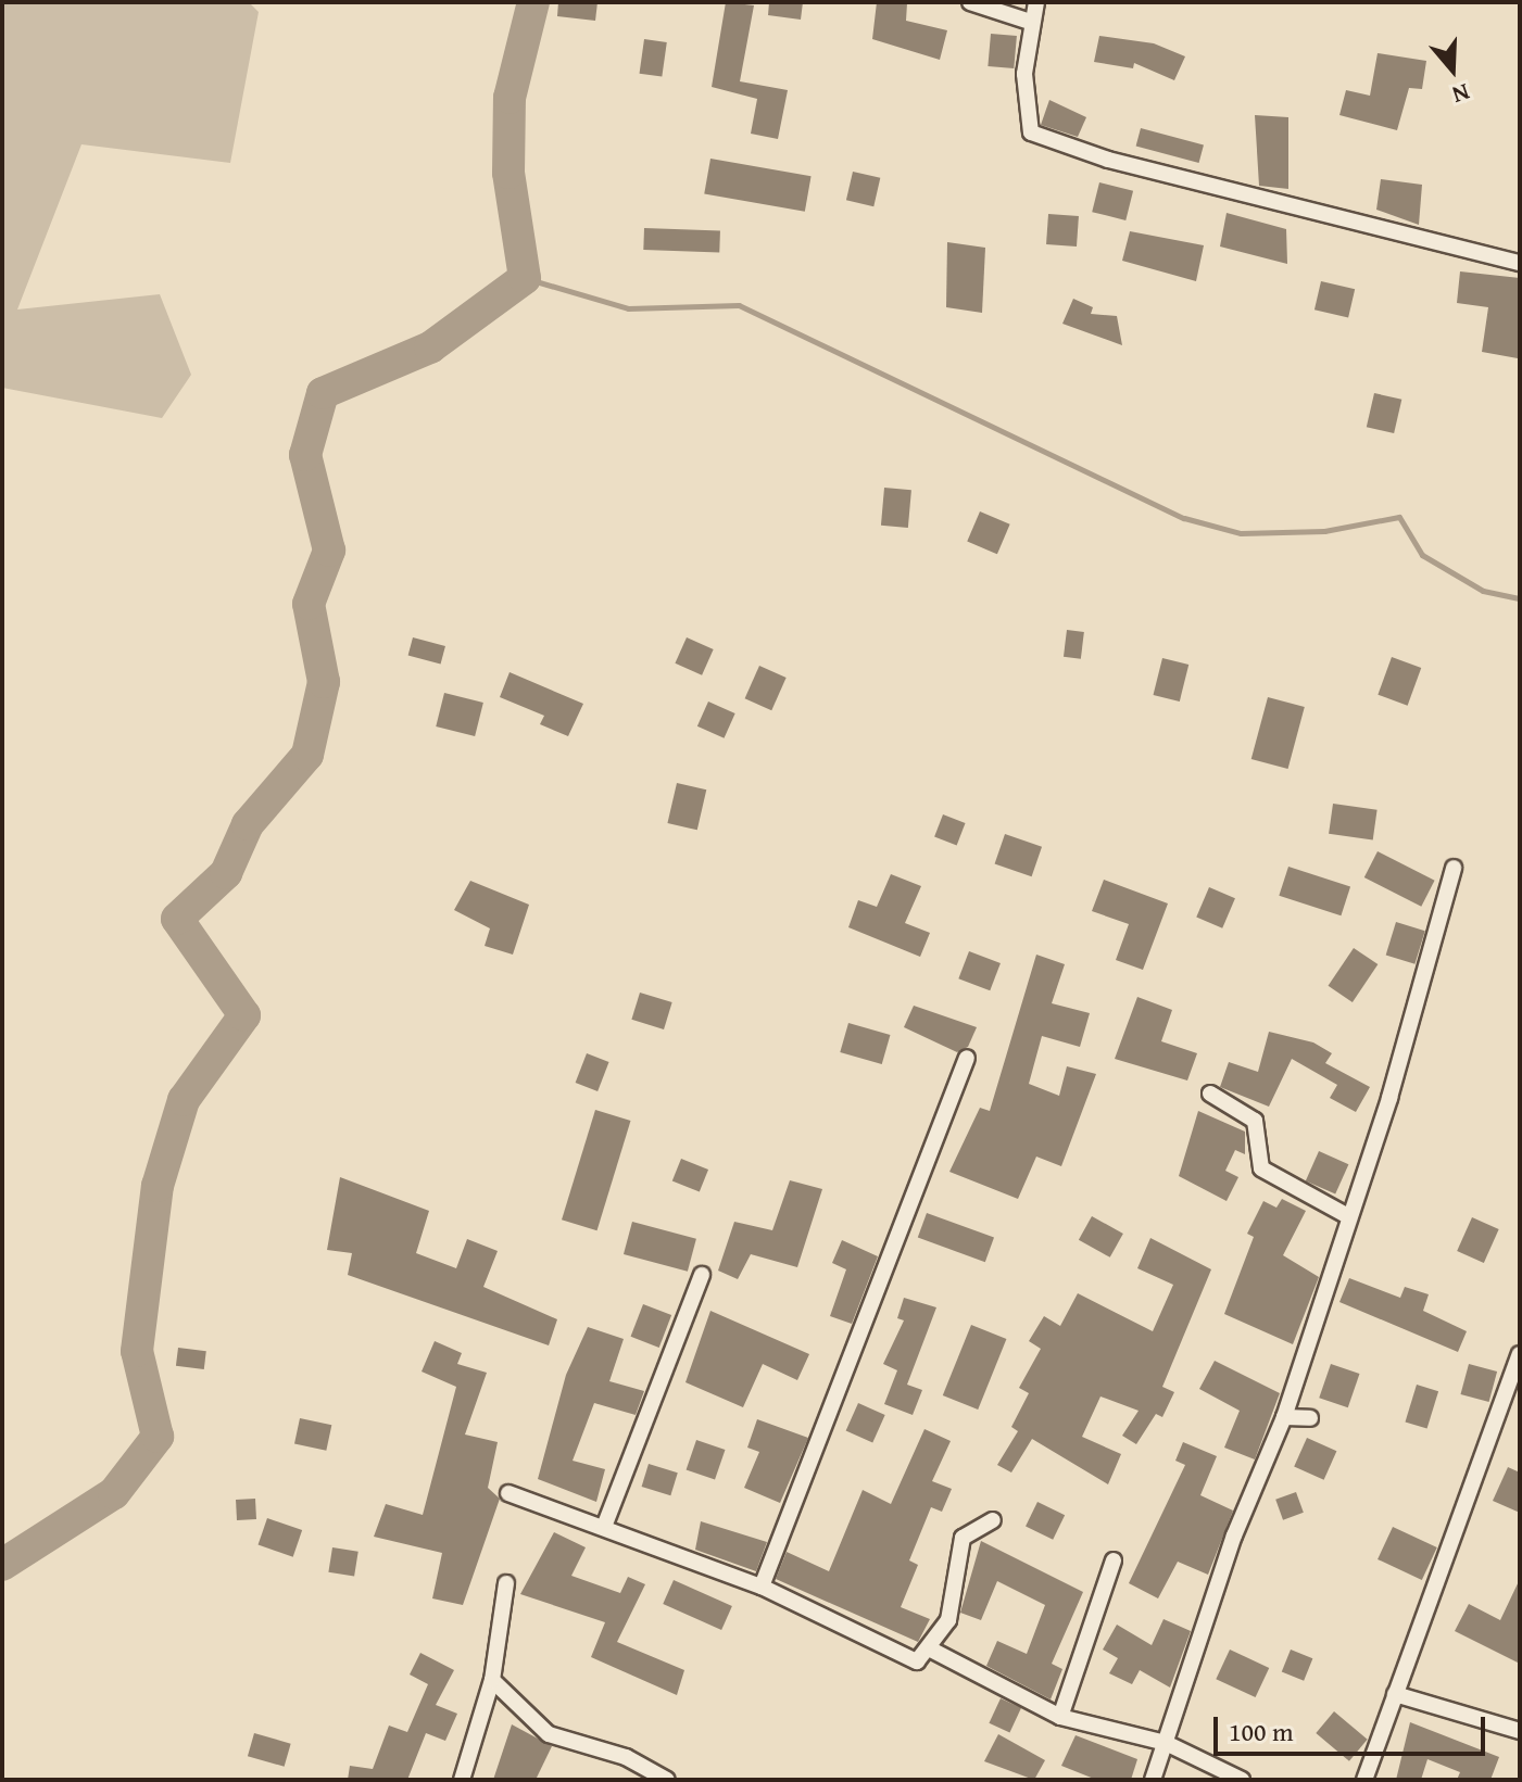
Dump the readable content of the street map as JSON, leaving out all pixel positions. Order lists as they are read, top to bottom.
{
  "scale_bar": "100 m",
  "north": "bottom"
}
